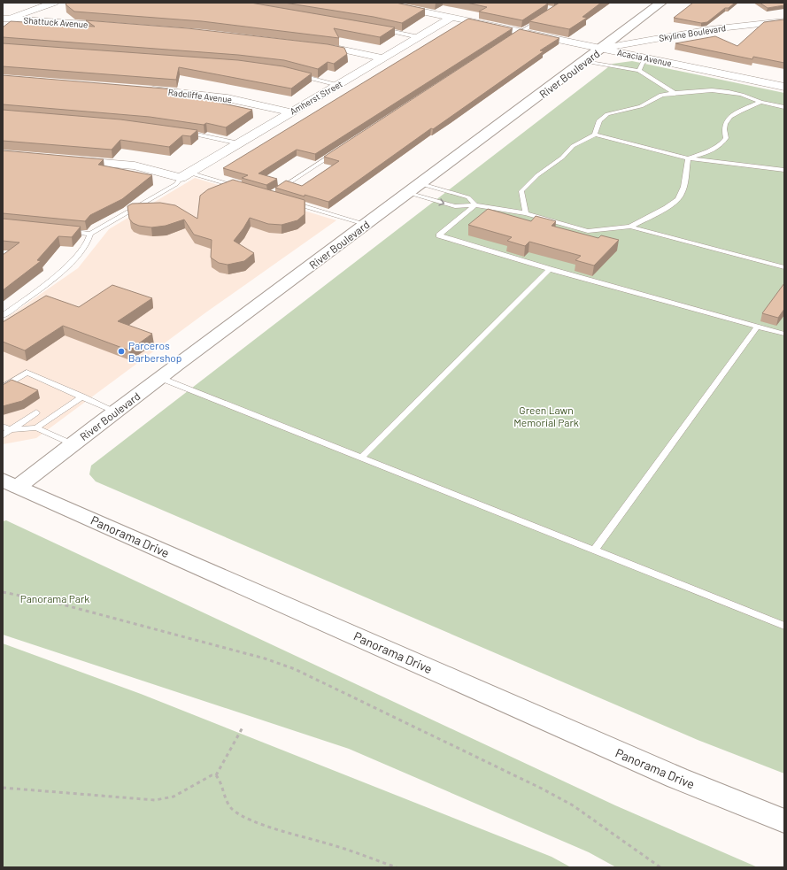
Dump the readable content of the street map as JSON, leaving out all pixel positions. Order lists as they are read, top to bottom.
{
  "streets": {
    "main road": ["River Boulevard", "Panorama Drive"],
    "street": [
      "Shattuck Avenue",
      "Skyline Boulevard",
      "Acacia Avenue",
      "Radcliffe Avenue",
      "Amherst Street"
    ]
  },
  "crossings": [
    ["Skyline Boulevard", "Acacia Avenue"],
    ["Skyline Boulevard", "River Boulevard"],
    ["Acacia Avenue", "River Boulevard"],
    ["Acacia Avenue", "Amherst Street"],
    ["River Boulevard", "Panorama Drive"],
    ["Radcliffe Avenue", "Amherst Street"]
  ],
  "parks": ["Green Lawn Memorial Park", "Panorama Park"],
  "places": ["Parceros Barbershop"]
}
